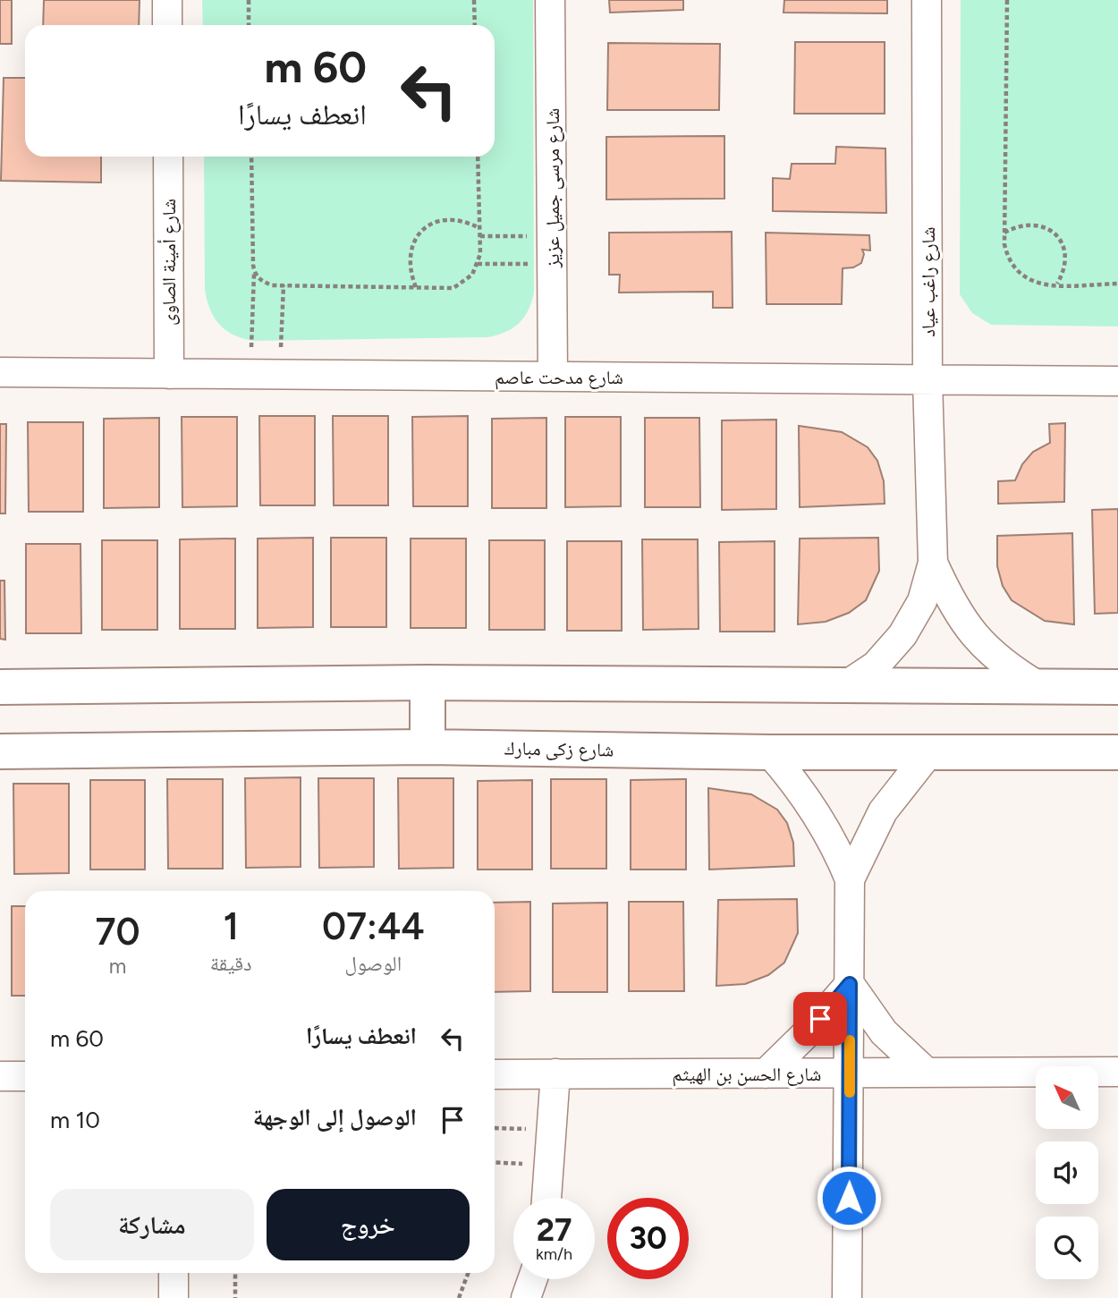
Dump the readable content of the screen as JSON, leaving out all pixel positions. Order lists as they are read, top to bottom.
{
  "streets": {
    "street": [
      "شارع مرسى جميل عزيز",
      "شارع أمينة الصاوى",
      "شارع راغب عياد",
      "شارع مدحت عاصم",
      "شارع زكى مبارك",
      "شارع الحسن بن الهيثم"
    ]
  },
  "crossings": [
    ["شارع مرسى جميل عزيز", "شارع مدحت عاصم"],
    ["شارع أمينة الصاوى", "شارع مدحت عاصم"],
    ["شارع راغب عياد", "شارع مدحت عاصم"]
  ],
  "north": "top left",
  "page": {
    "turn": ["60 m", "انعطف يسارًا"],
    "eta": [
      "07:44",
      "الوصول",
      "1",
      "دقيقة",
      "70",
      "m"
    ],
    "list": [
      {
        "name": "انعطف يسارًا",
        "value": "60 m"
      },
      {
        "name": "الوصول إلى الوجهة",
        "value": "10 m"
      }
    ],
    "buttons": ["خروج", "مشاركة"],
    "speed": "27 km/h",
    "limit": "30"
  }
}
